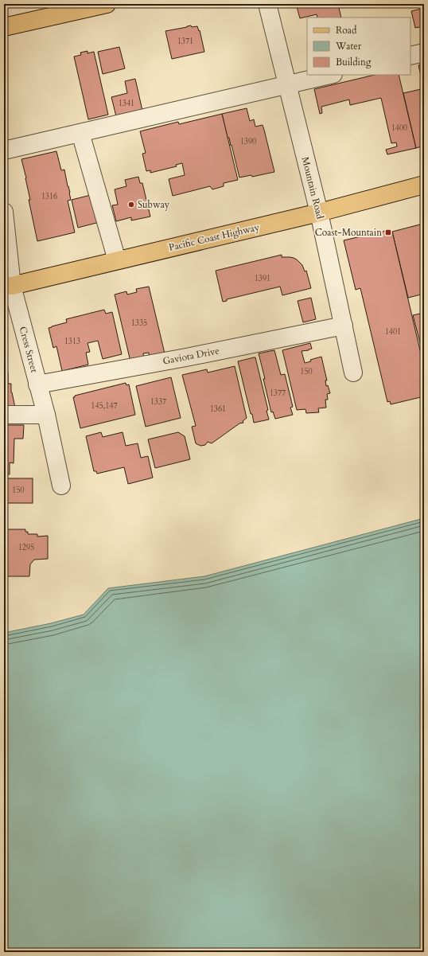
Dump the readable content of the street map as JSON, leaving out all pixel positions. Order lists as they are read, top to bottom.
{
  "streets": {
    "main road": ["Pacific Coast Highway"],
    "street": ["Mountain Road", "Cress Street", "Gaviota Drive"]
  },
  "crossings": [
    ["Mountain Road", "Pacific Coast Highway"],
    ["Mountain Road", "Gaviota Drive"],
    ["Pacific Coast Highway", "Cress Street"],
    ["Cress Street", "Gaviota Drive"]
  ],
  "places": {
    "other": ["Subway"],
    "transit": ["Coast-Mountain"]
  },
  "house_numbers": [
    "1371",
    "1341",
    "1400",
    "1390",
    "1316",
    "1391",
    "1335",
    "1401",
    "1313",
    "150",
    "1377",
    "1337",
    "145,147",
    "1361",
    "150",
    "1295"
  ],
  "legend": ["Road", "Water", "Building"]
}
